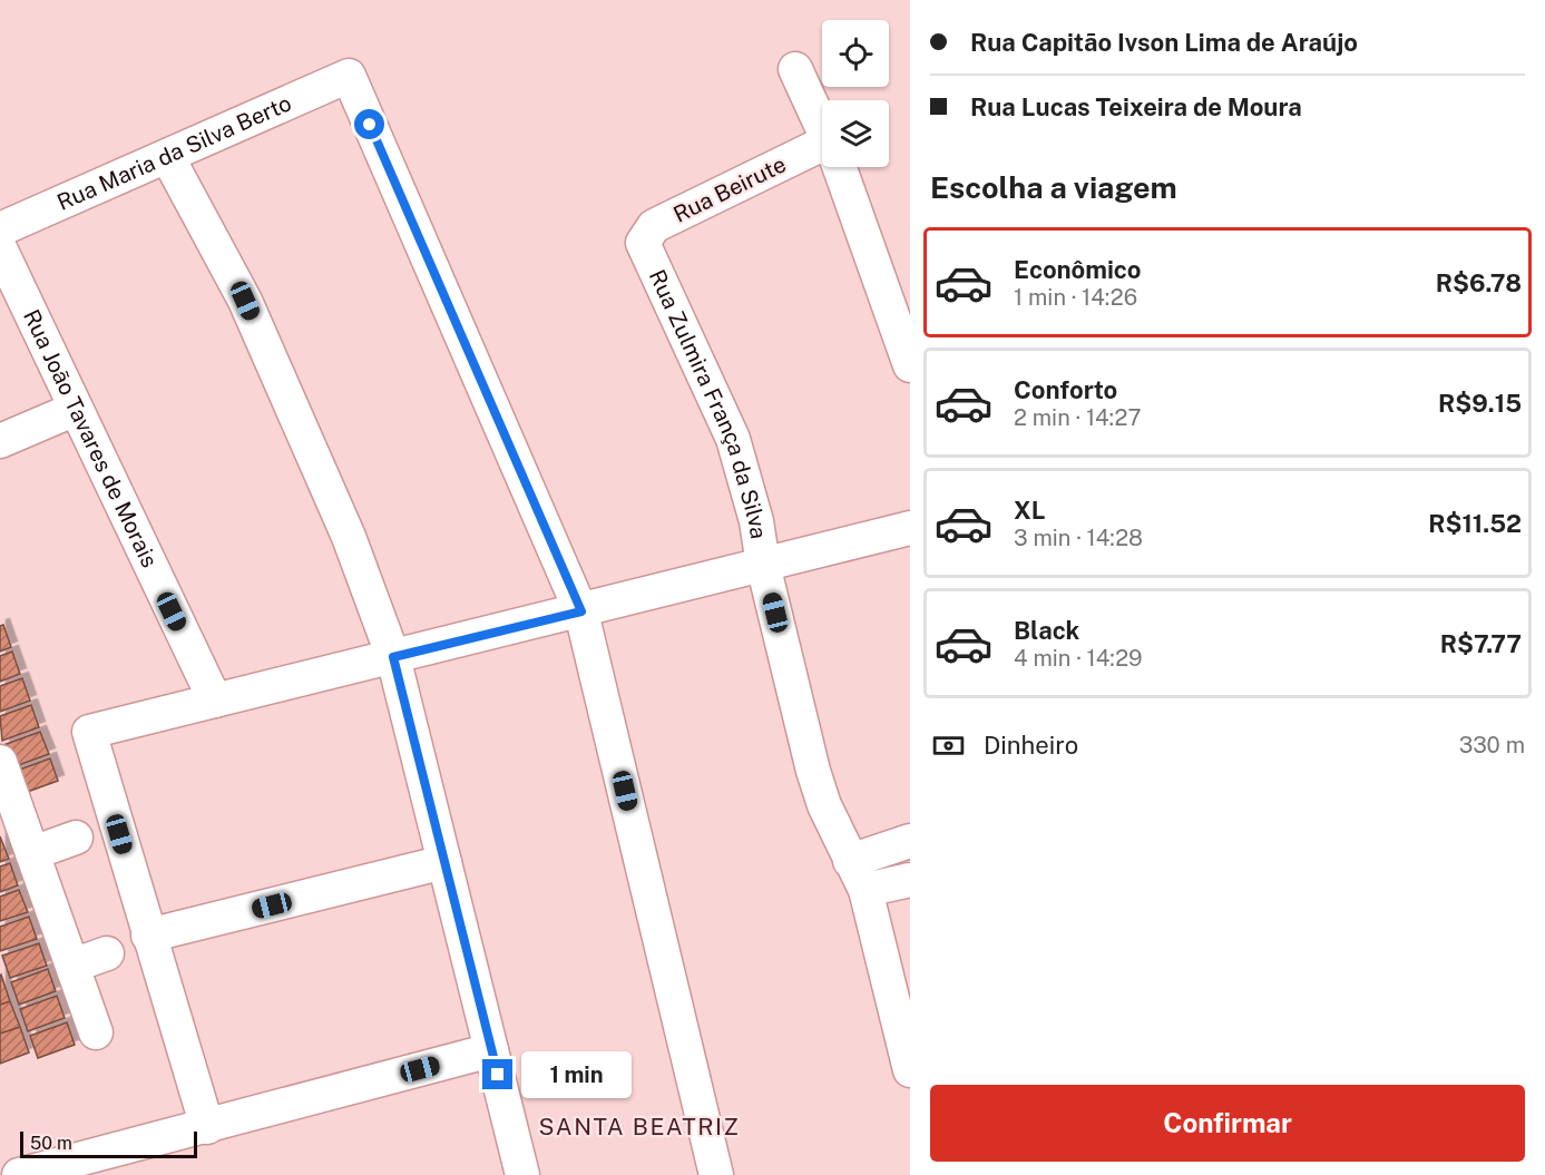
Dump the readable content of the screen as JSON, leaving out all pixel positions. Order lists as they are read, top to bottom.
{
  "streets": {
    "street": [
      "Rua Maria da Silva Berto",
      "Rua Beirute",
      "Rua Zulmira França da Silva",
      "Rua João Tavares de Morais"
    ]
  },
  "crossings": [
    ["Rua Beirute", "Rua Zulmira França da Silva"]
  ],
  "districts": ["SANTA BEATRIZ"],
  "scale_bar": "50 m",
  "page": {
    "banner": ["Rua Capitão Ivson Lima de Araújo", "Rua Lucas Teixeira de Moura"],
    "heading": "Escolha a viagem",
    "list": [
      {
        "name": "Econômico",
        "note": "1 min · 14:26",
        "value": "R$6.78"
      },
      {
        "name": "Conforto",
        "note": "2 min · 14:27",
        "value": "R$9.15"
      },
      {
        "name": "XL",
        "note": "3 min · 14:28",
        "value": "R$11.52"
      },
      {
        "name": "Black",
        "note": "4 min · 14:29",
        "value": "R$7.77"
      }
    ],
    "pay": ["Dinheiro", "330 m"],
    "bubble": "1 min",
    "buttons": "Confirmar",
    "scale": "50 m"
  }
}
